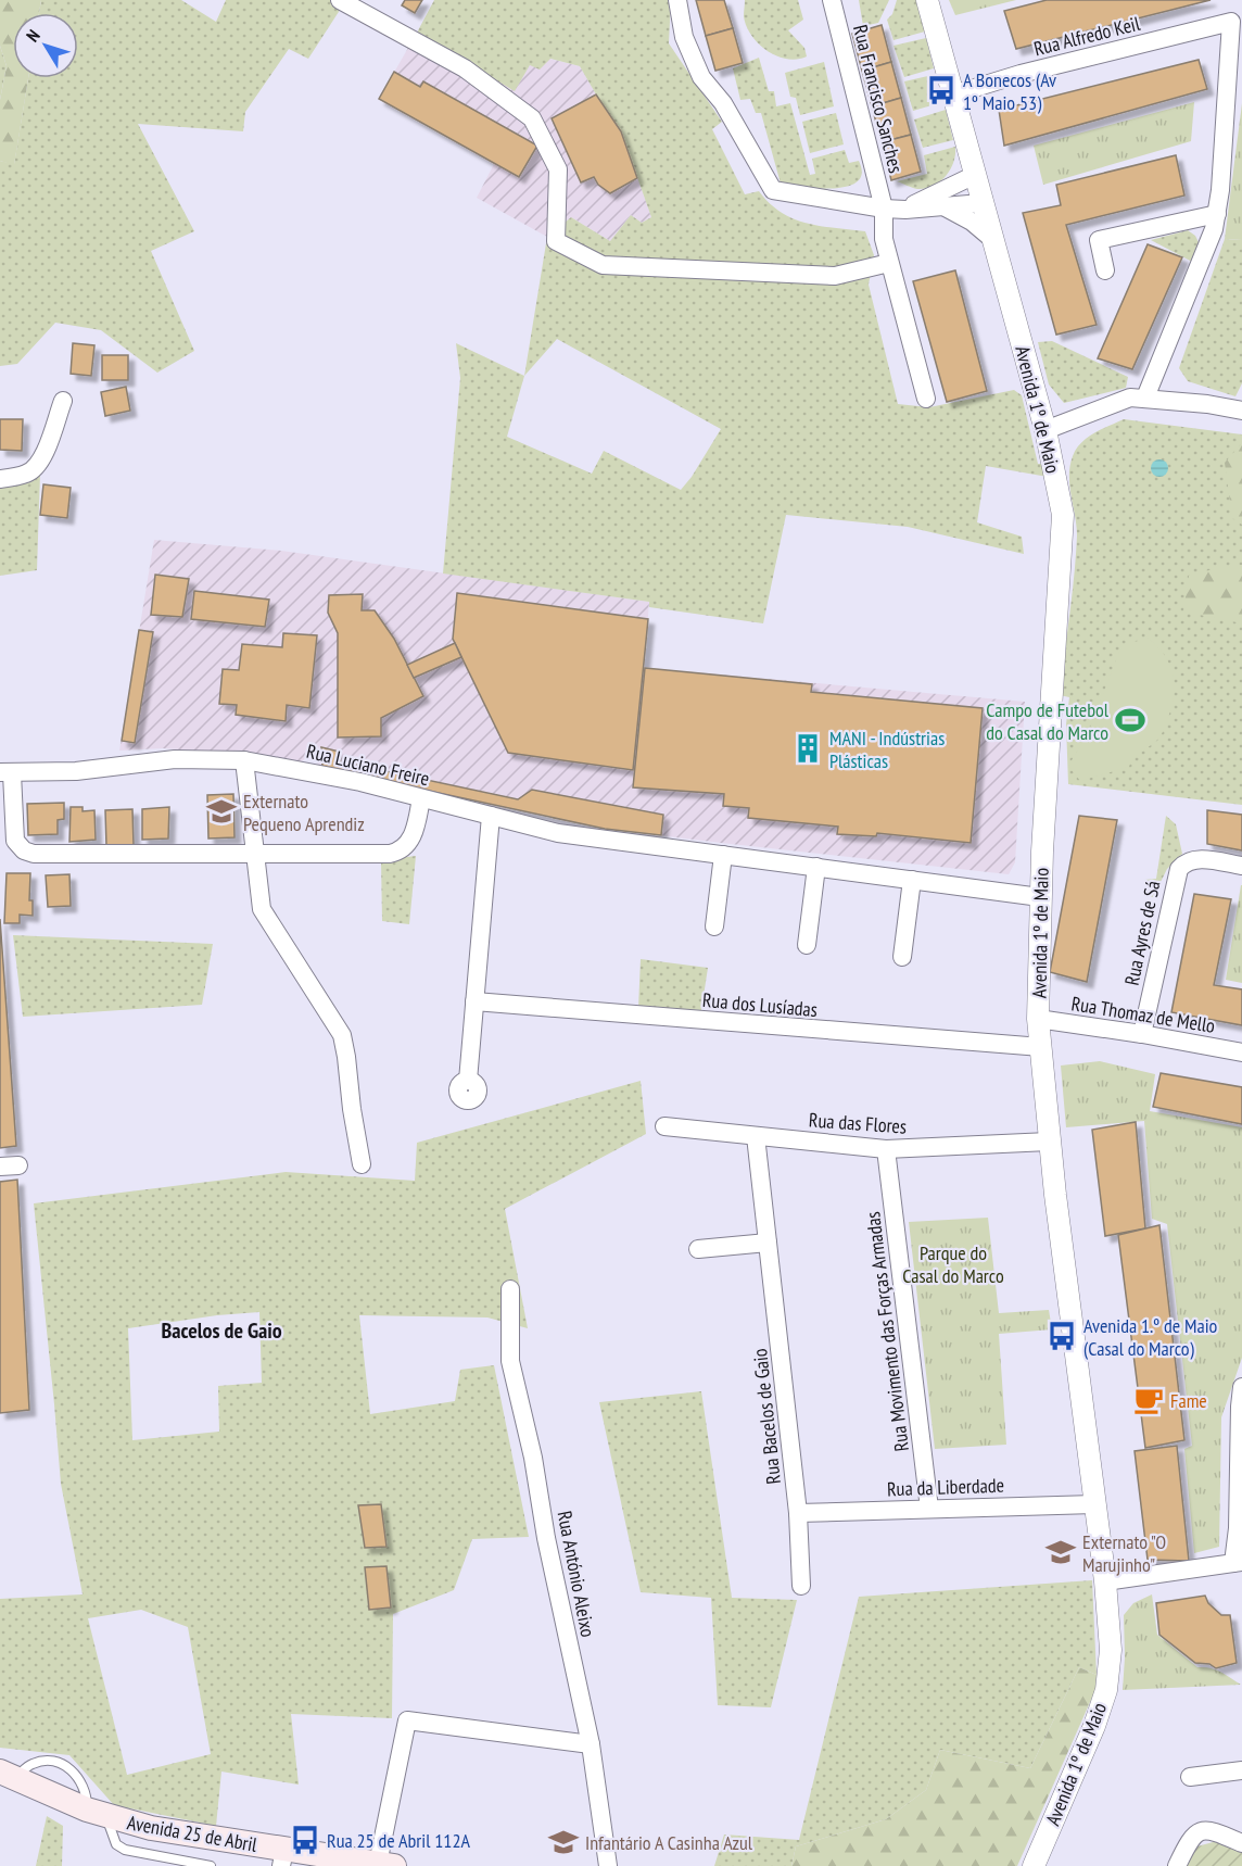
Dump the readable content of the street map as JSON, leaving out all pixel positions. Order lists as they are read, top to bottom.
{
  "streets": {
    "main road": ["Avenida 25 de Abril"],
    "street": [
      "Rua Alfredo Keil",
      "Rua Francisco Sanches",
      "Avenida 1º de Maio",
      "Rua Luciano Freire",
      "Rua Ayres de Sá",
      "Rua dos Lusíadas",
      "Rua Thomaz de Mello",
      "Rua das Flores",
      "Rua Movimento das Forças Armadas",
      "Rua Bacelos de Gaio",
      "Rua da Liberdade",
      "Rua António Aleixo"
    ]
  },
  "crossings": [
    ["Rua Alfredo Keil", "Avenida 1º de Maio"],
    ["Avenida 1º de Maio", "Rua Luciano Freire"],
    ["Avenida 1º de Maio", "Rua dos Lusíadas"],
    ["Avenida 1º de Maio", "Rua Thomaz de Mello"],
    ["Avenida 1º de Maio", "Rua das Flores"],
    ["Avenida 1º de Maio", "Rua da Liberdade"],
    ["Rua Ayres de Sá", "Rua Thomaz de Mello"],
    ["Rua das Flores", "Rua Movimento das Forças Armadas"],
    ["Rua das Flores", "Rua Bacelos de Gaio"],
    ["Rua Movimento das Forças Armadas", "Rua da Liberdade"],
    ["Rua Bacelos de Gaio", "Rua da Liberdade"]
  ],
  "districts": ["Bacelos de Gaio"],
  "parks": ["Parque do Casal do Marco"],
  "places": {
    "bus stop": ["A Bonecos (Av 1º Maio 53)", "Avenida 1.º de Maio (Casal do Marco)", "Rua 25 de Abril 112A"],
    "sports": ["Campo de Futebol do Casal do Marco"],
    "building": ["MANI - Indústrias Plásticas"],
    "school or university": ["Externato Pequeno Aprendiz", "Externato \"O Marujinho\"", "Infantário A Casinha Azul"],
    "cafe": ["Fame"]
  },
  "north": "top left"
}
